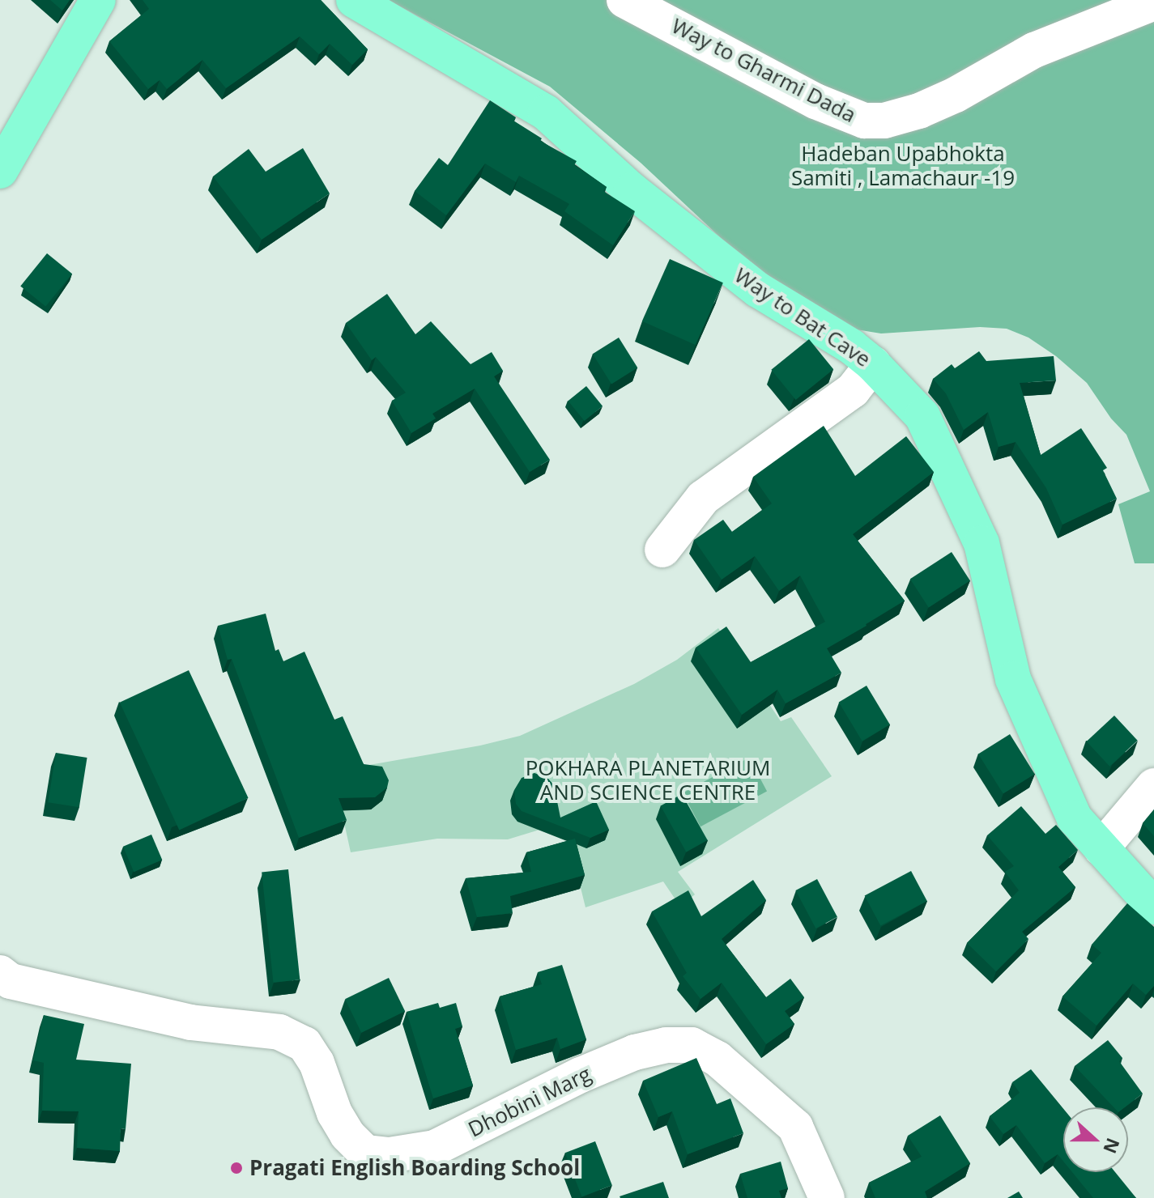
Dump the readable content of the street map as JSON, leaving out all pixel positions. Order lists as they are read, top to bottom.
{
  "streets": {
    "main road": ["Way to Bat Cave"],
    "street": ["Way to Gharmi Dada", "Dhobini Marg"]
  },
  "parks": ["Hadeban Upabhokta Samiti , Lamachaur -19", "POKHARA PLANETARIUM AND SCIENCE CENTRE"],
  "places": ["Pragati English Boarding School"],
  "north": "right"
}
